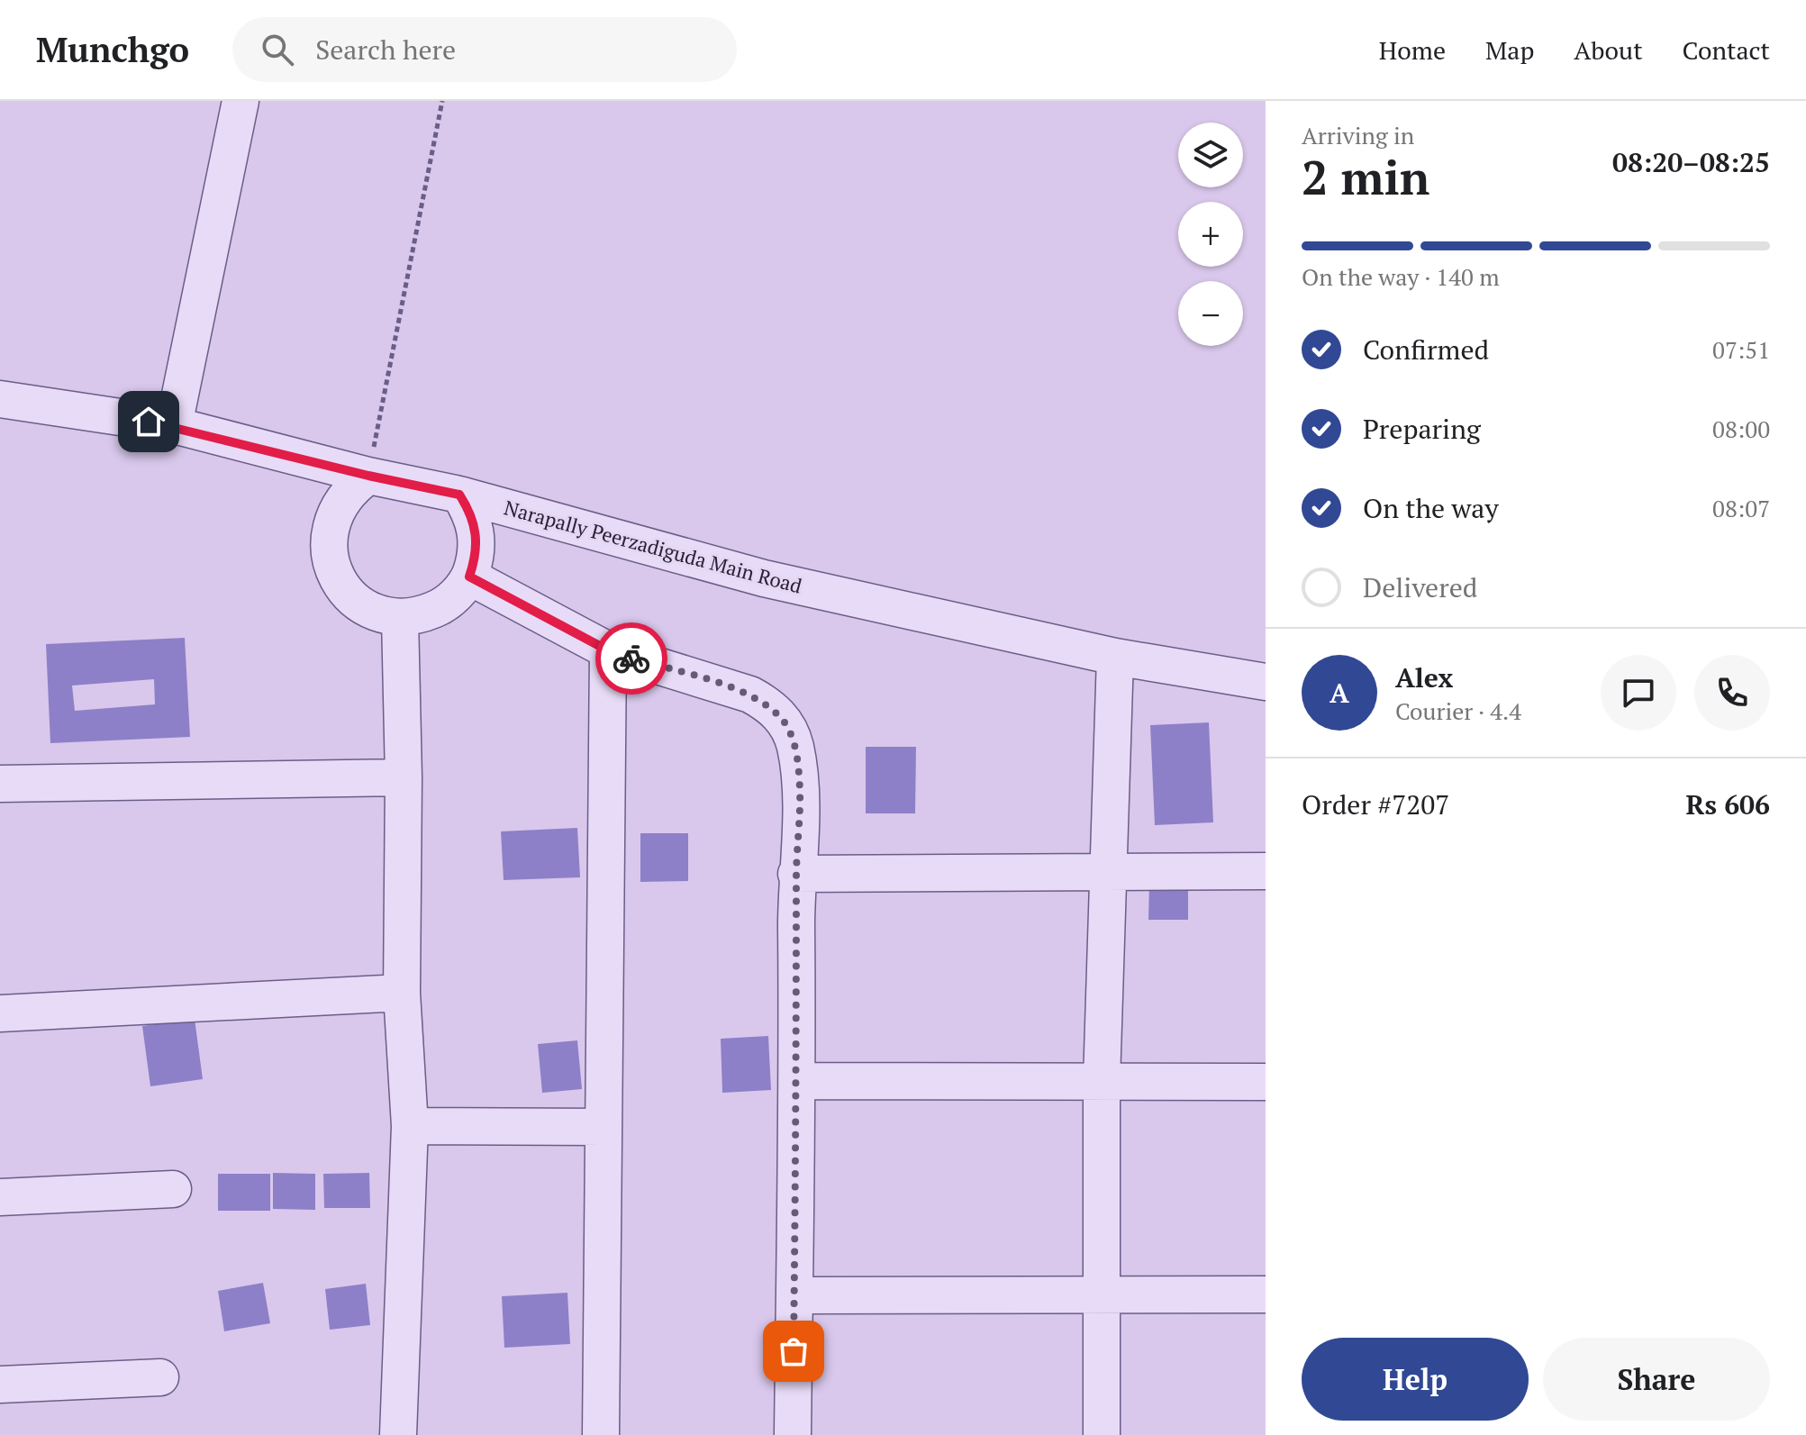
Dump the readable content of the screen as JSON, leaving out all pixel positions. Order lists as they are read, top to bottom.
{
  "streets": {
    "street": ["Narapally Peerzadiguda Main Road"]
  },
  "page": {
    "header": "Munchgo",
    "search": "Search here",
    "nav": [
      "Home",
      "Map",
      "About",
      "Contact"
    ],
    "heading": ["2 min", "Arriving in", "08:20–08:25"],
    "panel": [
      "Alex",
      "Courier · 4.4",
      "Order #7207",
      "Rs 606"
    ],
    "map_buttons": ["+", "−"],
    "bar": "On the way · 140 m",
    "list": [
      ["Confirmed", "07:51"],
      ["Preparing", "08:00"],
      ["On the way", "08:07"],
      "Delivered"
    ],
    "round": "A",
    "buttons": ["Help", "Share"]
  }
}
